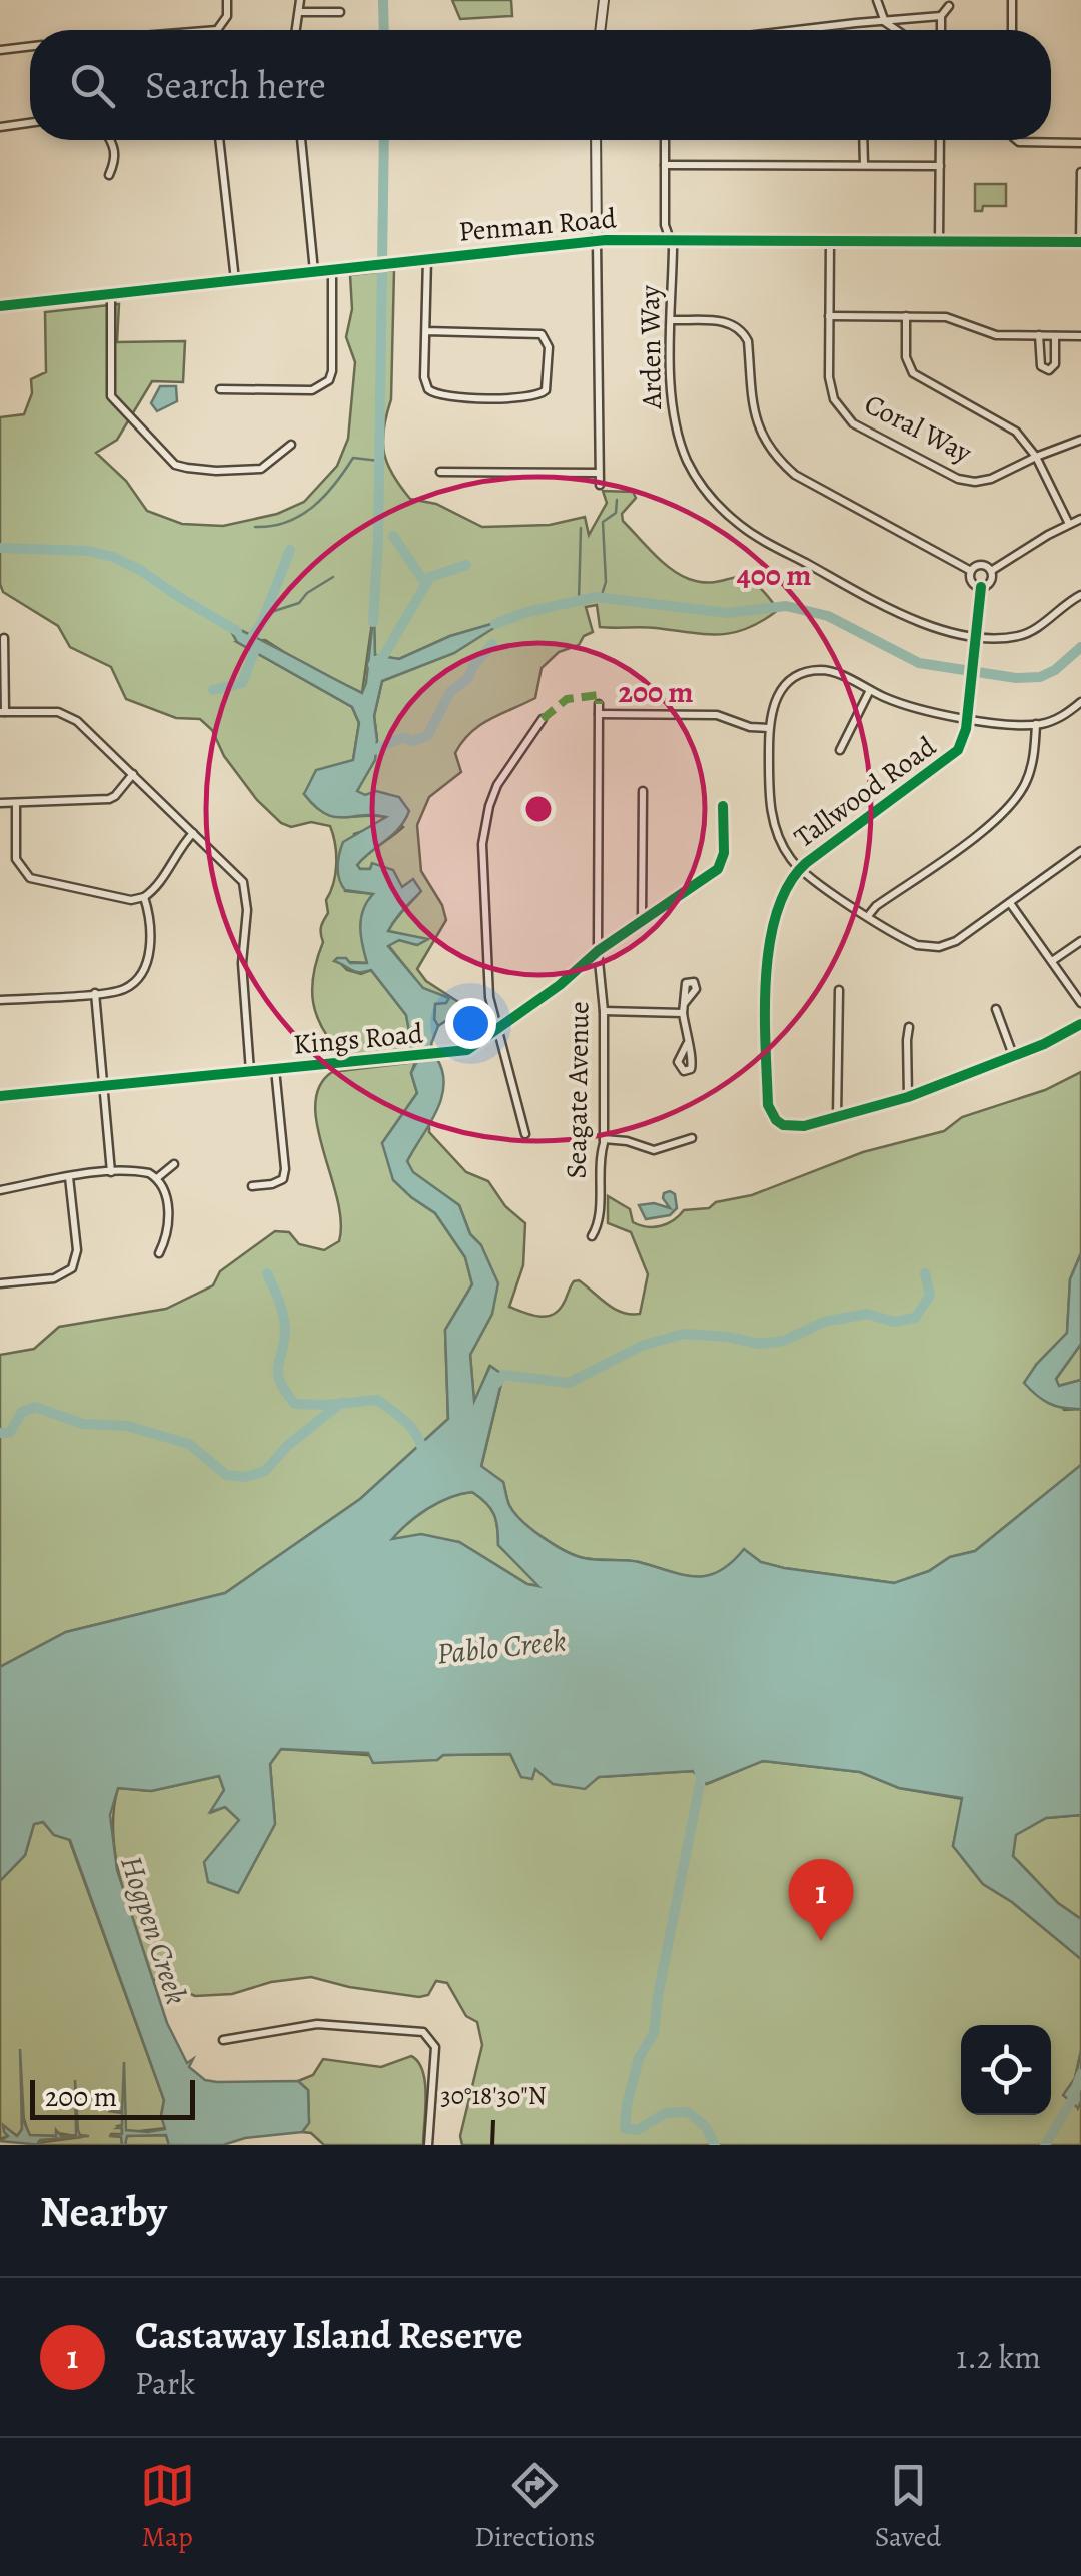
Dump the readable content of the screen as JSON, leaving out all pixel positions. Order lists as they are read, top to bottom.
{
  "streets": {
    "street": [
      "Penman Road",
      "Arden Way",
      "Coral Way",
      "Tallwood Road",
      "Kings Road",
      "Seagate Avenue"
    ]
  },
  "crossings": [
    ["Penman Road", "Arden Way"],
    ["Penman Road", "Coral Way"],
    ["Arden Way", "Tallwood Road"],
    ["Kings Road", "Seagate Avenue"]
  ],
  "water": ["Pablo Creek", "Hogpen Creek"],
  "scale_bar": "200 m",
  "page": {
    "search": "Search here",
    "pins": "1",
    "scale": "200 m",
    "heading": "Nearby",
    "list": [
      {
        "mark": "1",
        "name": "Castaway Island Reserve",
        "note": "Park",
        "value": "1.2 km"
      }
    ],
    "nav": ["Map", "Directions", "Saved"]
  },
  "coordinates": ["30°18'30\"N"],
  "rings": ["400 m", "200 m"]
}
